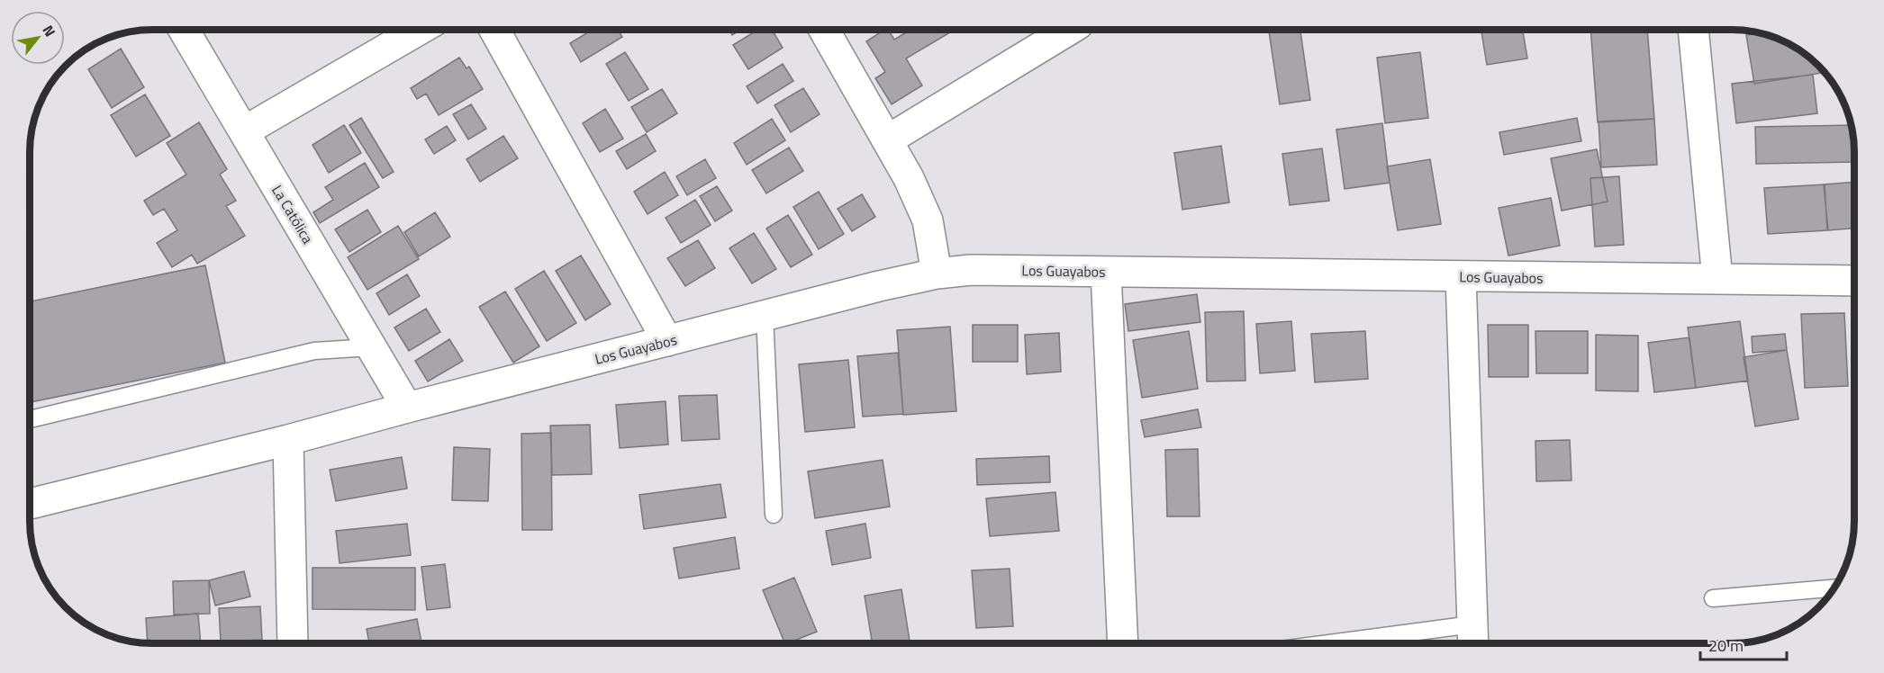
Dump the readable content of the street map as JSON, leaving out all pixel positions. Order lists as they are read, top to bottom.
{
  "streets": {
    "street": ["La Católica", "Los Guayabos"]
  },
  "crossings": [
    ["La Católica", "Los Guayabos"]
  ],
  "scale_bar": "20 m",
  "north": "top right"
}
